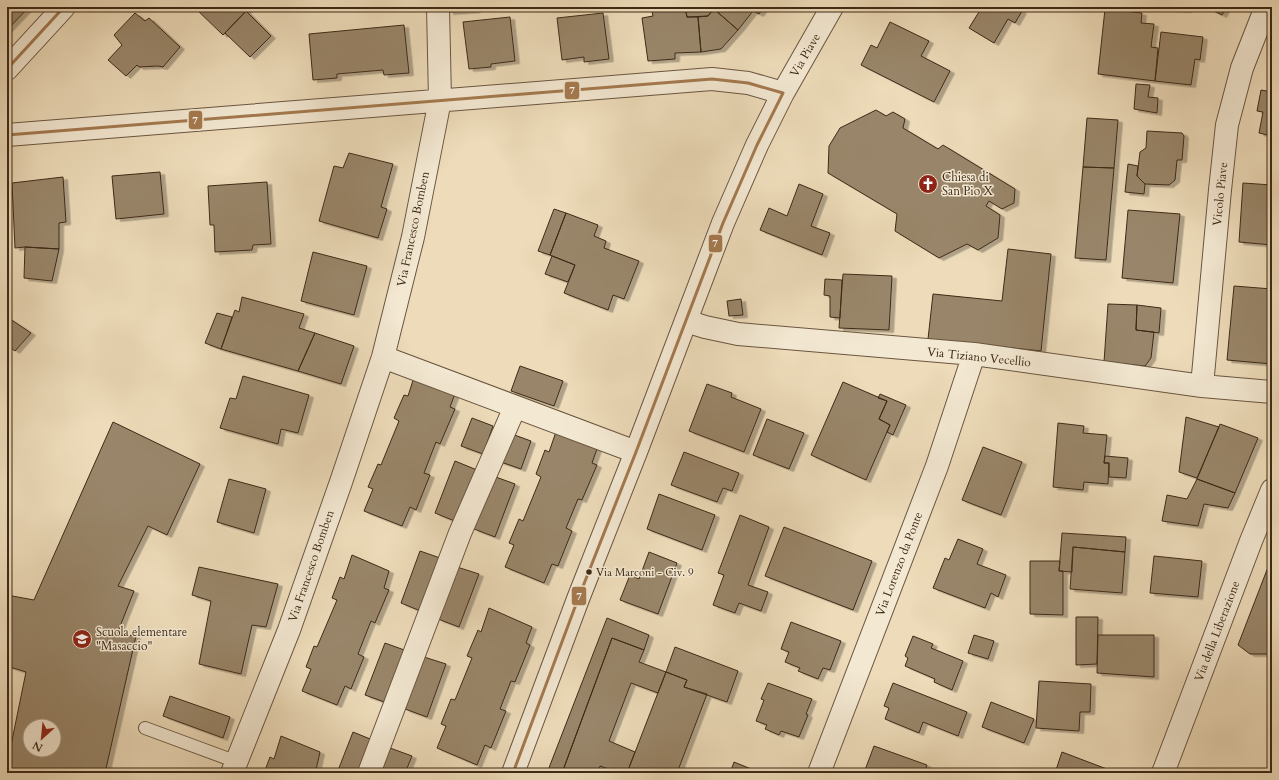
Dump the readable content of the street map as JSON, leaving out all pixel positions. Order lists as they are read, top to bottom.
{
  "streets": {
    "street": [
      "Via Piave",
      "Vicolo Piave",
      "Via Francesco Bomben",
      "Via Tiziano Vecellio",
      "Via Lorenzo da Ponte",
      "Via della Liberazione"
    ]
  },
  "crossings": [
    ["Via Piave", "Via Tiziano Vecellio"],
    ["Vicolo Piave", "Via Tiziano Vecellio"],
    ["Via Tiziano Vecellio", "Via Lorenzo da Ponte"]
  ],
  "places": {
    "church": ["Chiesa di San Pio X"],
    "other": ["Via Marconi - Civ. 9"],
    "school or university": ["Scuola elementare \"Masaccio\""]
  },
  "lines": ["transit line 7"],
  "north": "bottom left"
}
